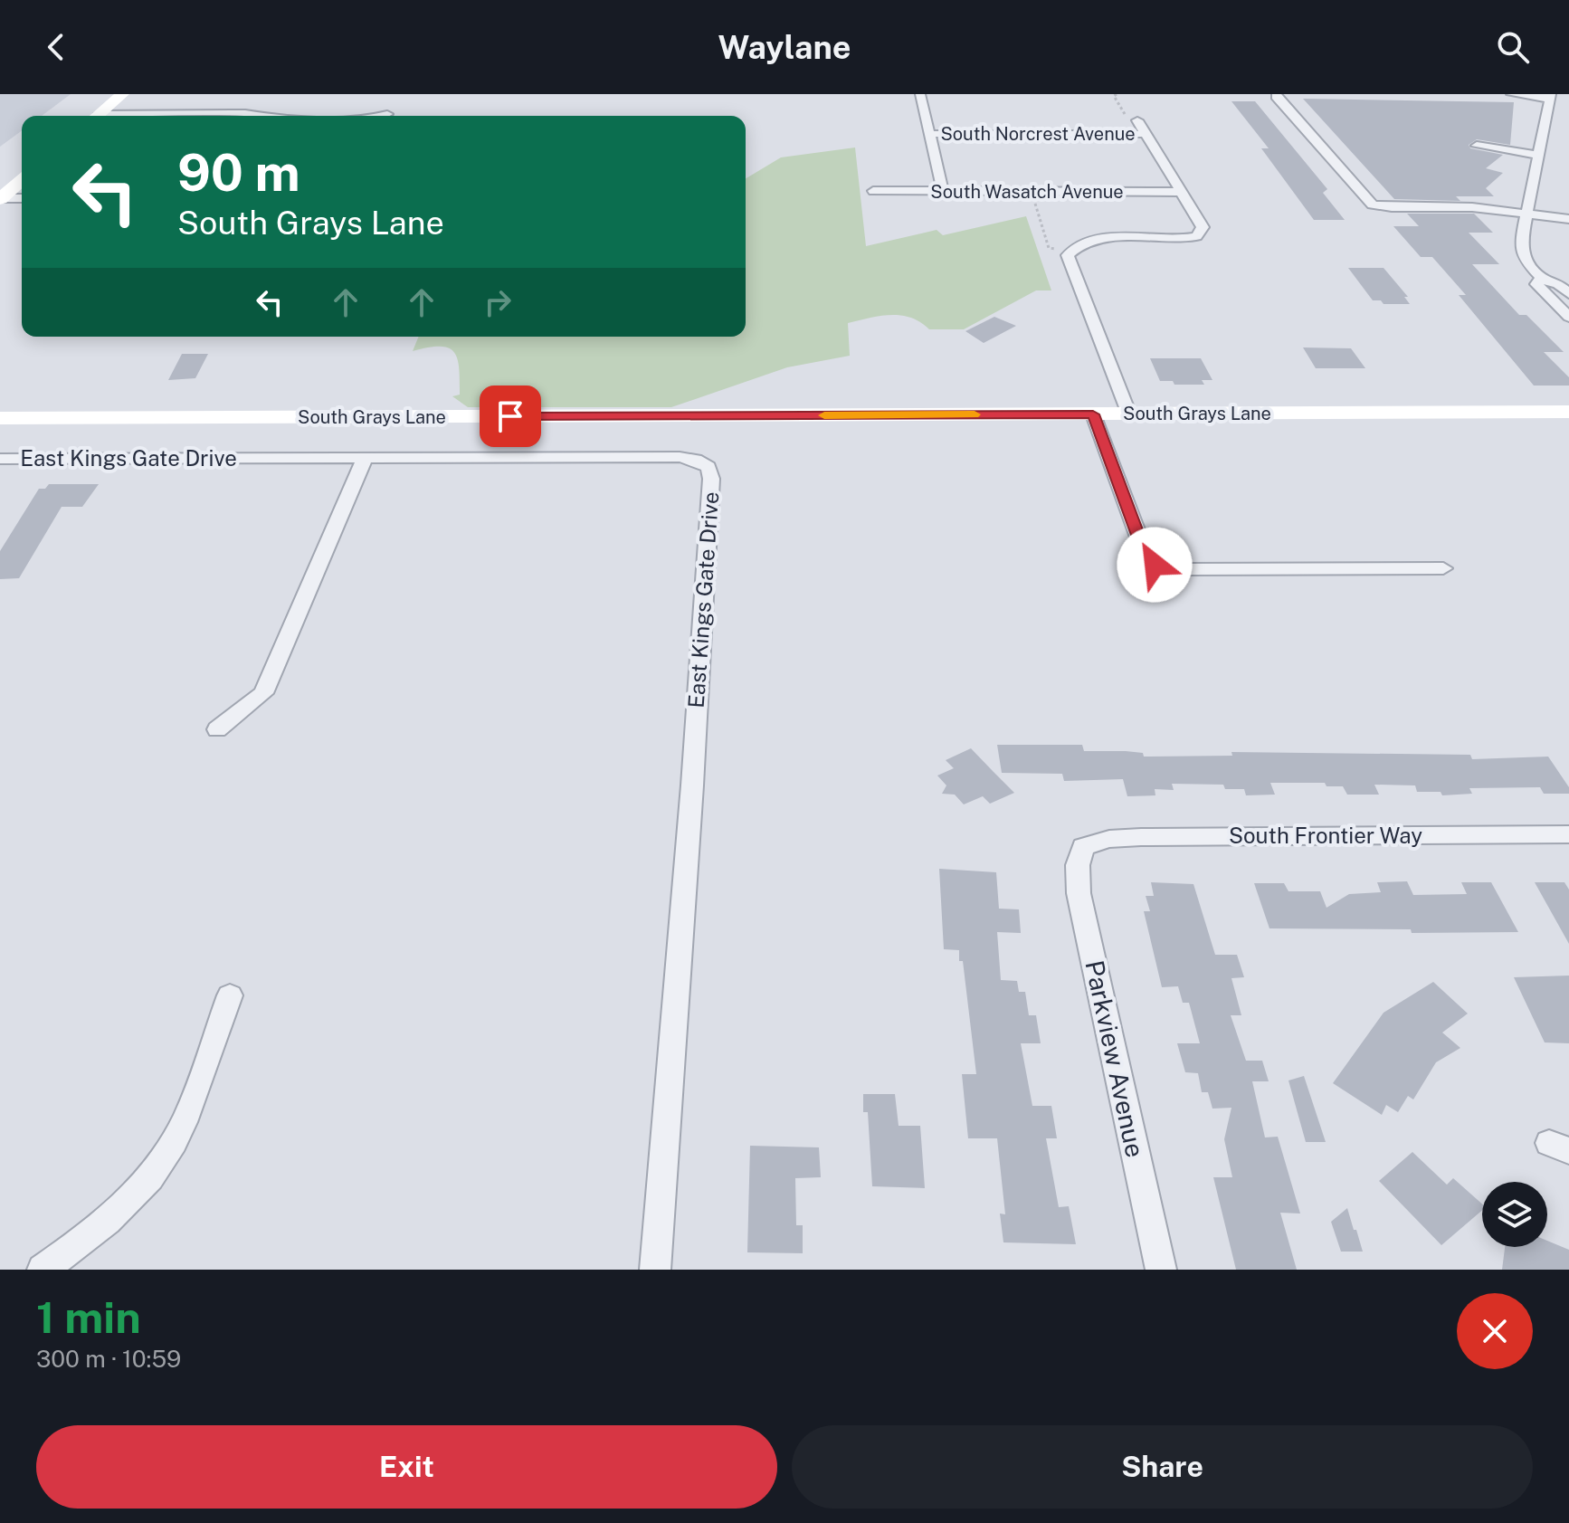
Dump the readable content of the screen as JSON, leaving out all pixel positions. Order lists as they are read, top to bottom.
{
  "streets": {
    "street": [
      "South Norcrest Avenue",
      "South Wasatch Avenue",
      "South Grays Lane",
      "East Kings Gate Drive",
      "South Frontier Way",
      "Parkview Avenue"
    ]
  },
  "crossings": [
    ["South Frontier Way", "Parkview Avenue"]
  ],
  "page": {
    "header": "Waylane",
    "turn": ["90 m", "South Grays Lane"],
    "heading": ["1 min", "300 m · 10:59"],
    "buttons": ["Exit", "Share"]
  }
}
